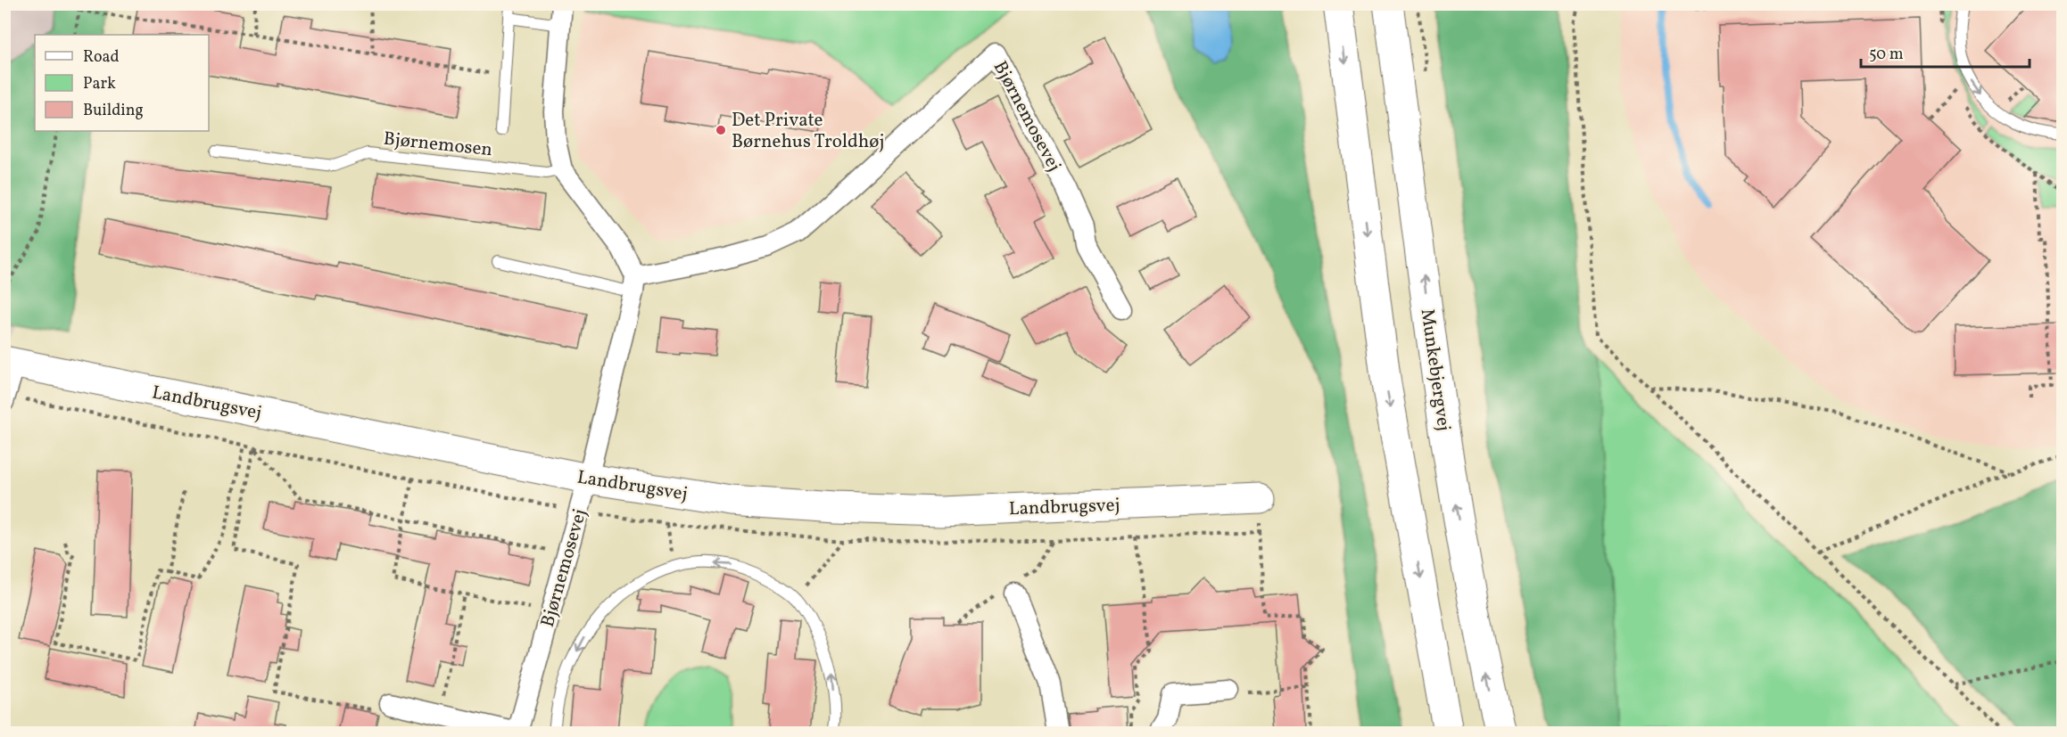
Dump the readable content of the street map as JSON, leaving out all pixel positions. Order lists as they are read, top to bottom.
{
  "streets": {
    "street": ["Bjørnemosevej", "Munkebjergvej", "Landbrugsvej"],
    "lane": ["Bjørnemosen"]
  },
  "crossings": [
    ["Bjørnemosevej", "Landbrugsvej"]
  ],
  "places": ["Det Private Børnehus Troldhøj"],
  "legend": ["Road", "Park", "Building"],
  "scale_bar": "50 m"
}
